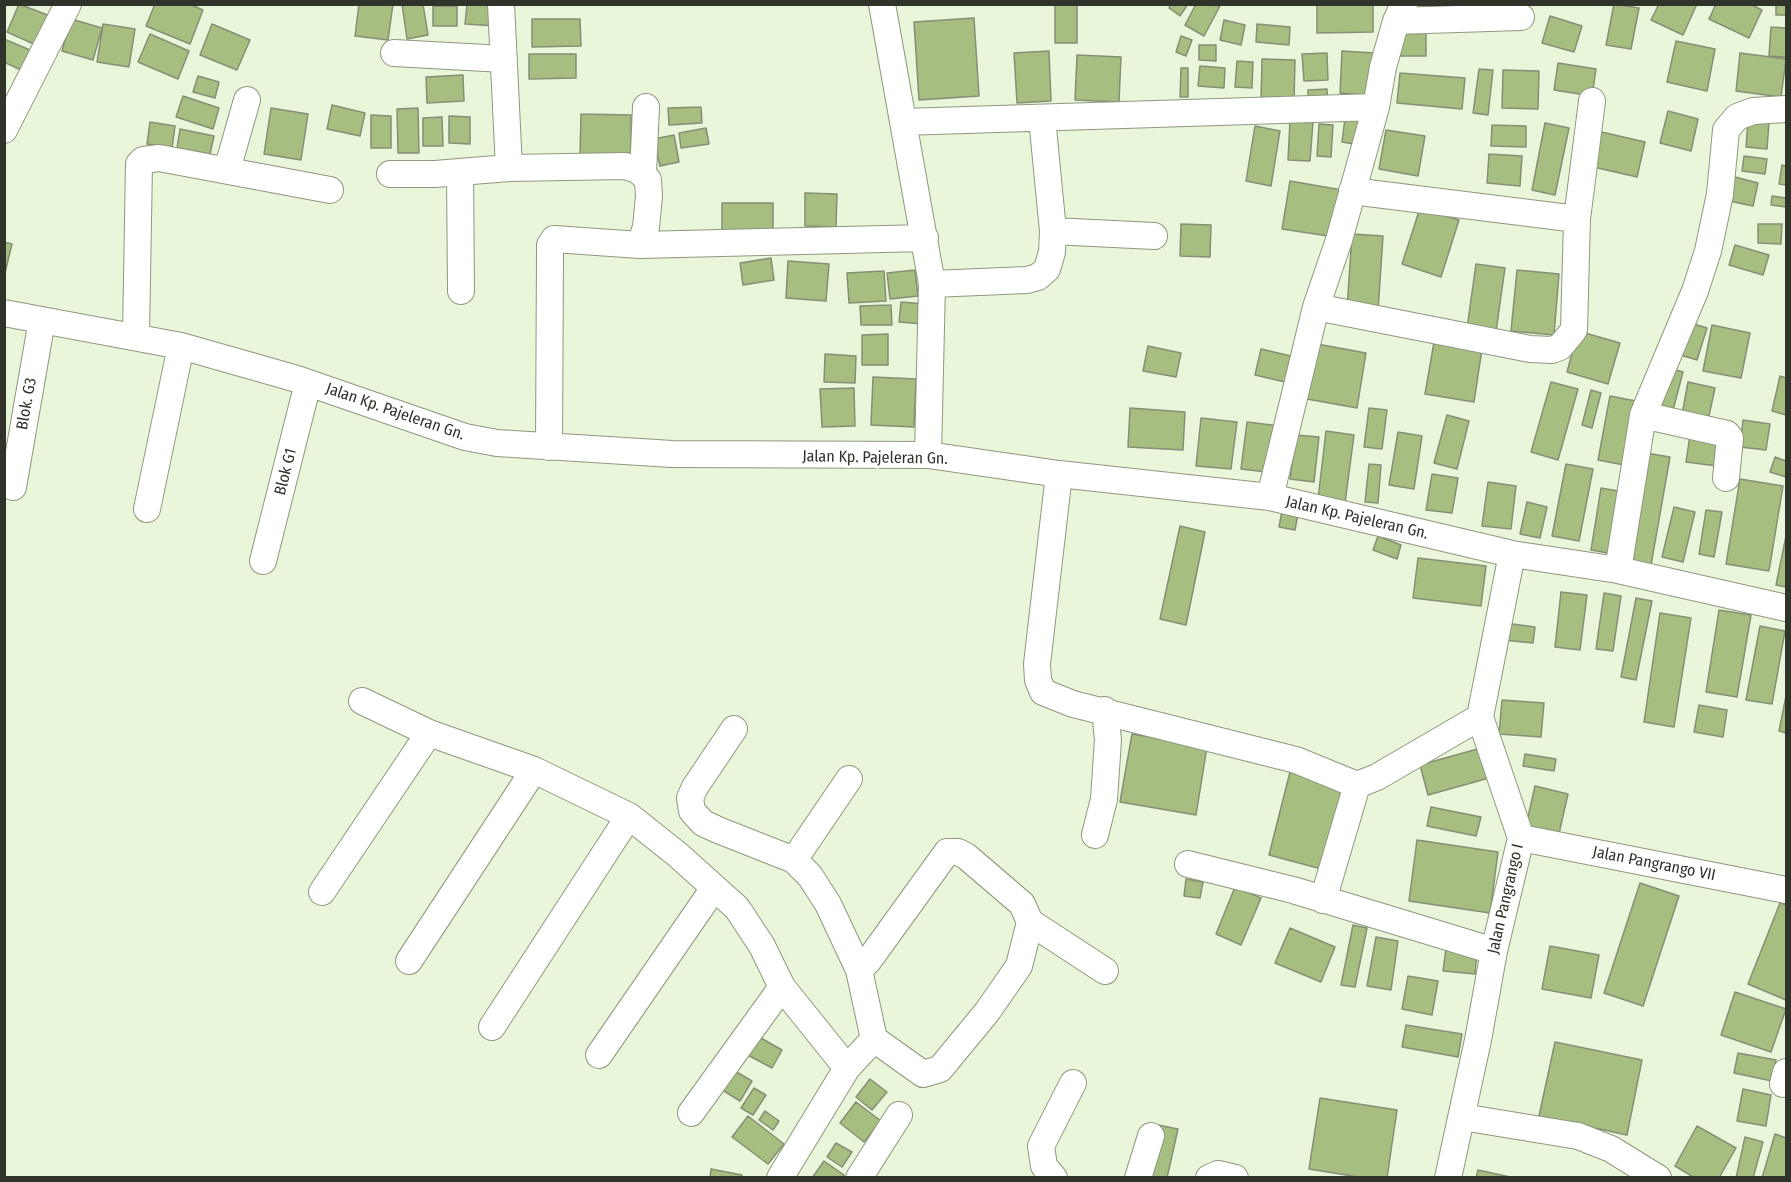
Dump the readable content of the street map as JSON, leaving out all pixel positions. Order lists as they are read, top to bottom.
{
  "streets": {
    "street": [
      "Blok. G3",
      "Jalan Kp. Pajeleran Gn.",
      "Blok G1",
      "Jalan Pangrango VII",
      "Jalan Pangrango I"
    ]
  },
  "crossings": [
    ["Blok. G3", "Jalan Kp. Pajeleran Gn."],
    ["Jalan Kp. Pajeleran Gn.", "Blok G1"],
    ["Jalan Kp. Pajeleran Gn.", "Jalan Pangrango I"],
    ["Jalan Pangrango VII", "Jalan Pangrango I"]
  ]
}
